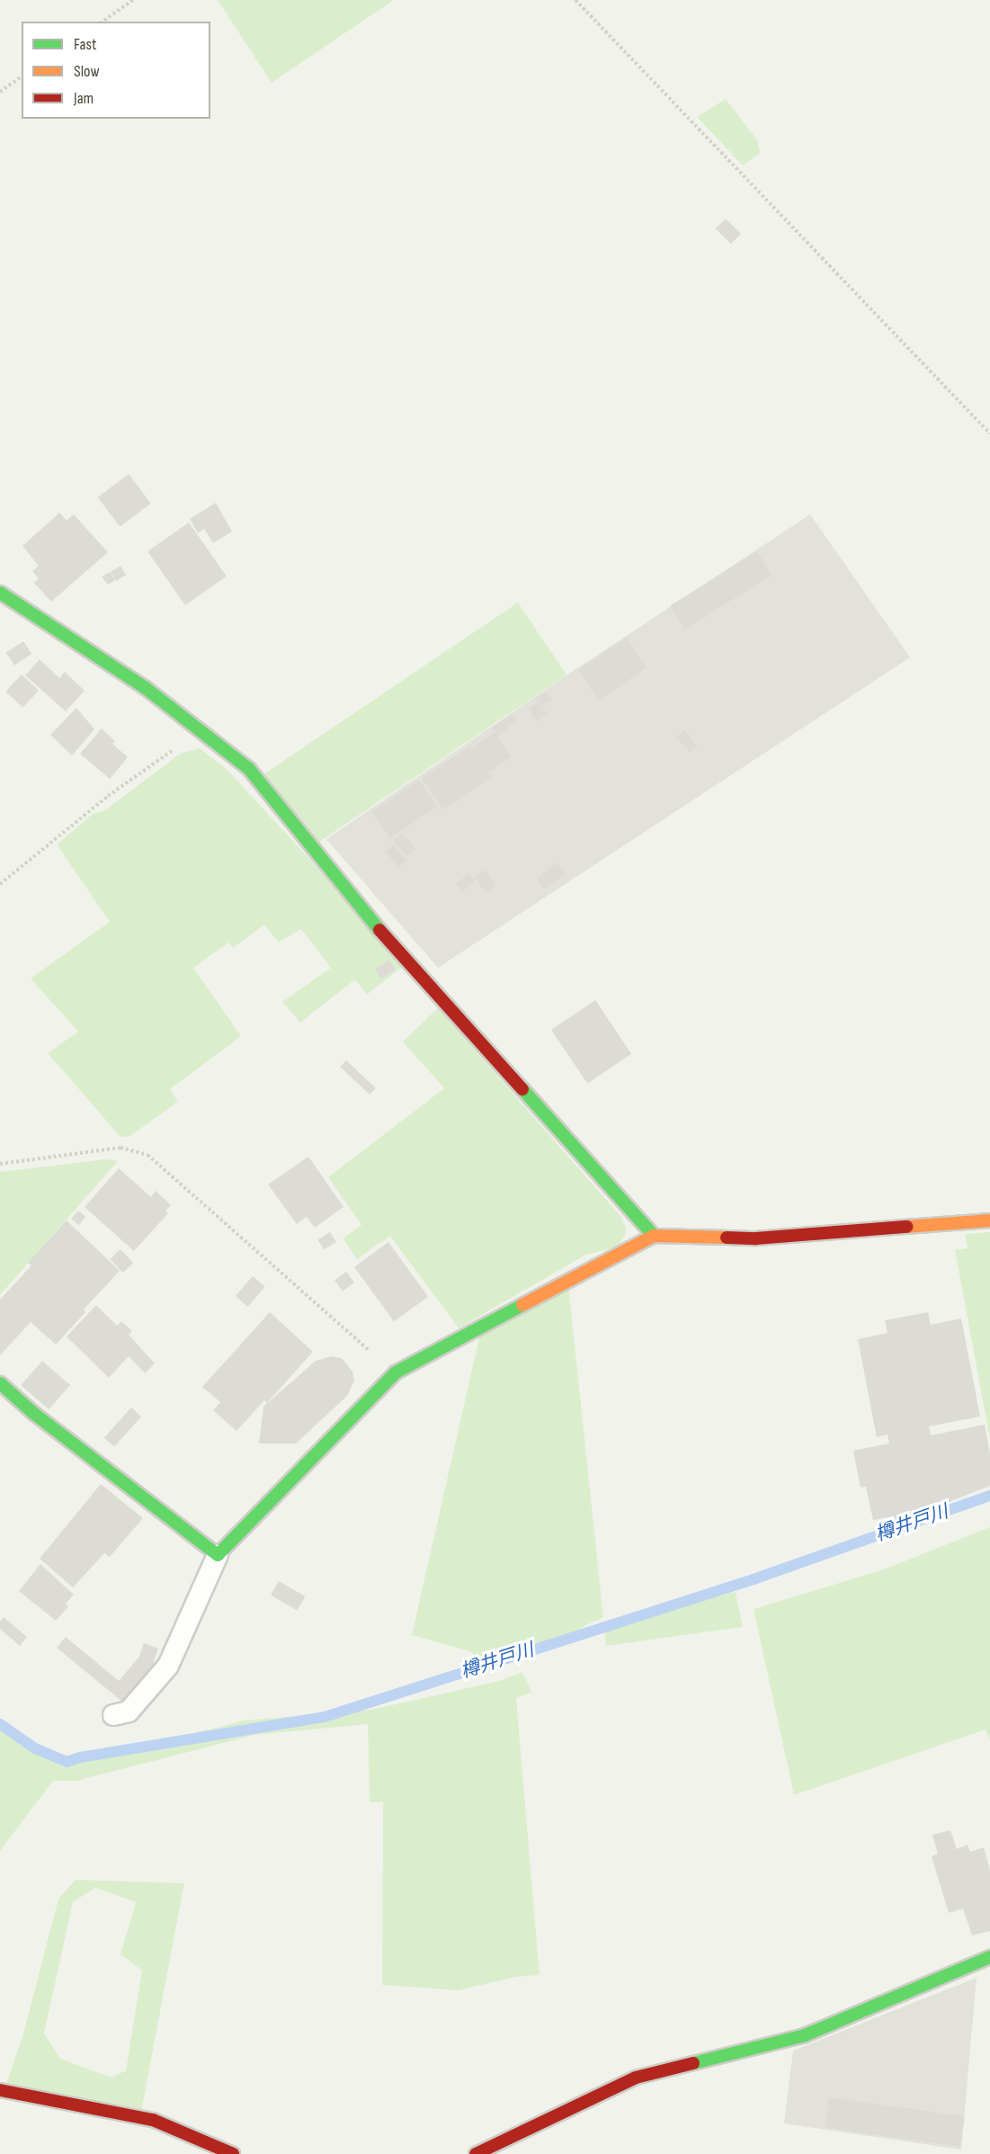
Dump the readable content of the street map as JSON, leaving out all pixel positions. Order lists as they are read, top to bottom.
{
  "water": ["樽井戸川"],
  "legend": ["Fast", "Slow", "Jam"]
}
